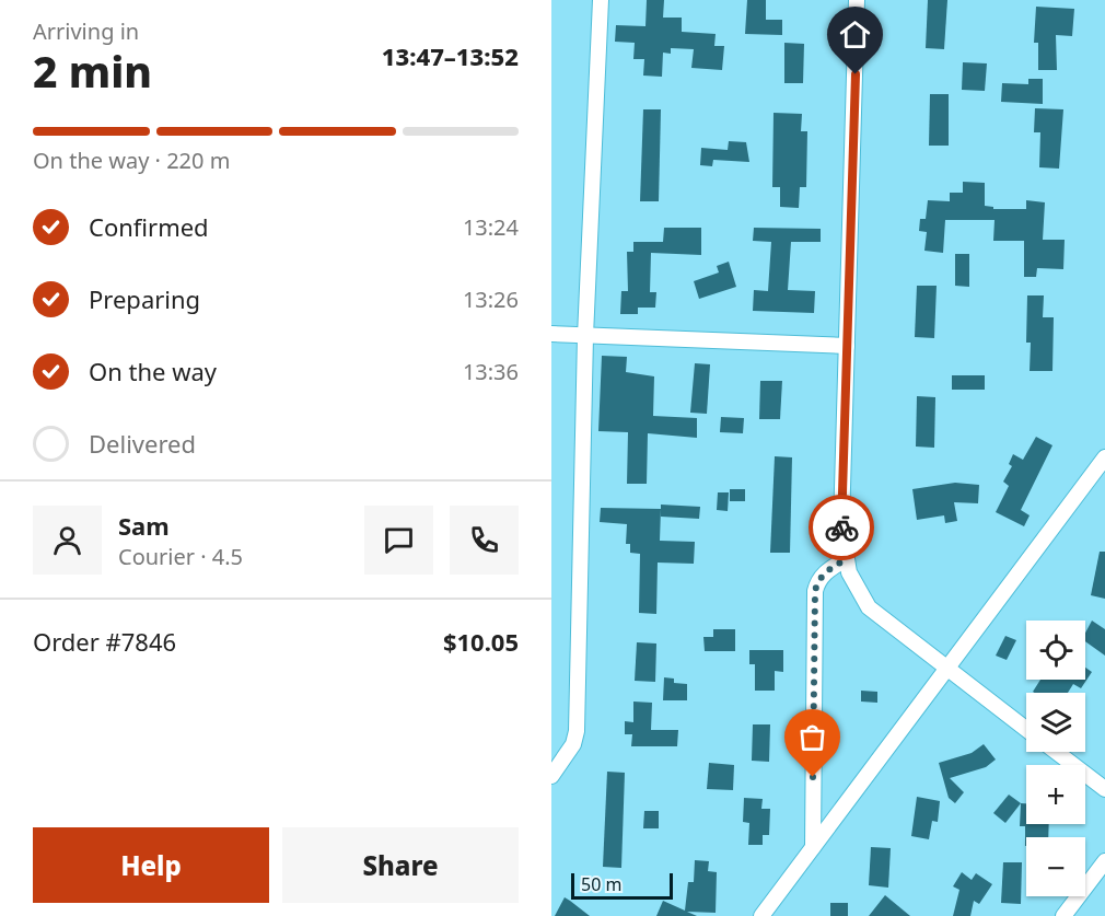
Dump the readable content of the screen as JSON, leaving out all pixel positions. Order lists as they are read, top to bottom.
{
  "scale_bar": "50 m",
  "page": {
    "heading": ["2 min", "Arriving in", "13:47–13:52"],
    "panel": [
      "Sam",
      "Courier · 4.5",
      "Order #7846",
      "$10.05"
    ],
    "bar": "On the way · 220 m",
    "list": [
      ["Confirmed", "13:24"],
      ["Preparing", "13:26"],
      ["On the way", "13:36"],
      "Delivered"
    ],
    "map_buttons": ["+", "−"],
    "buttons": ["Help", "Share"],
    "scale": "50 m"
  }
}
